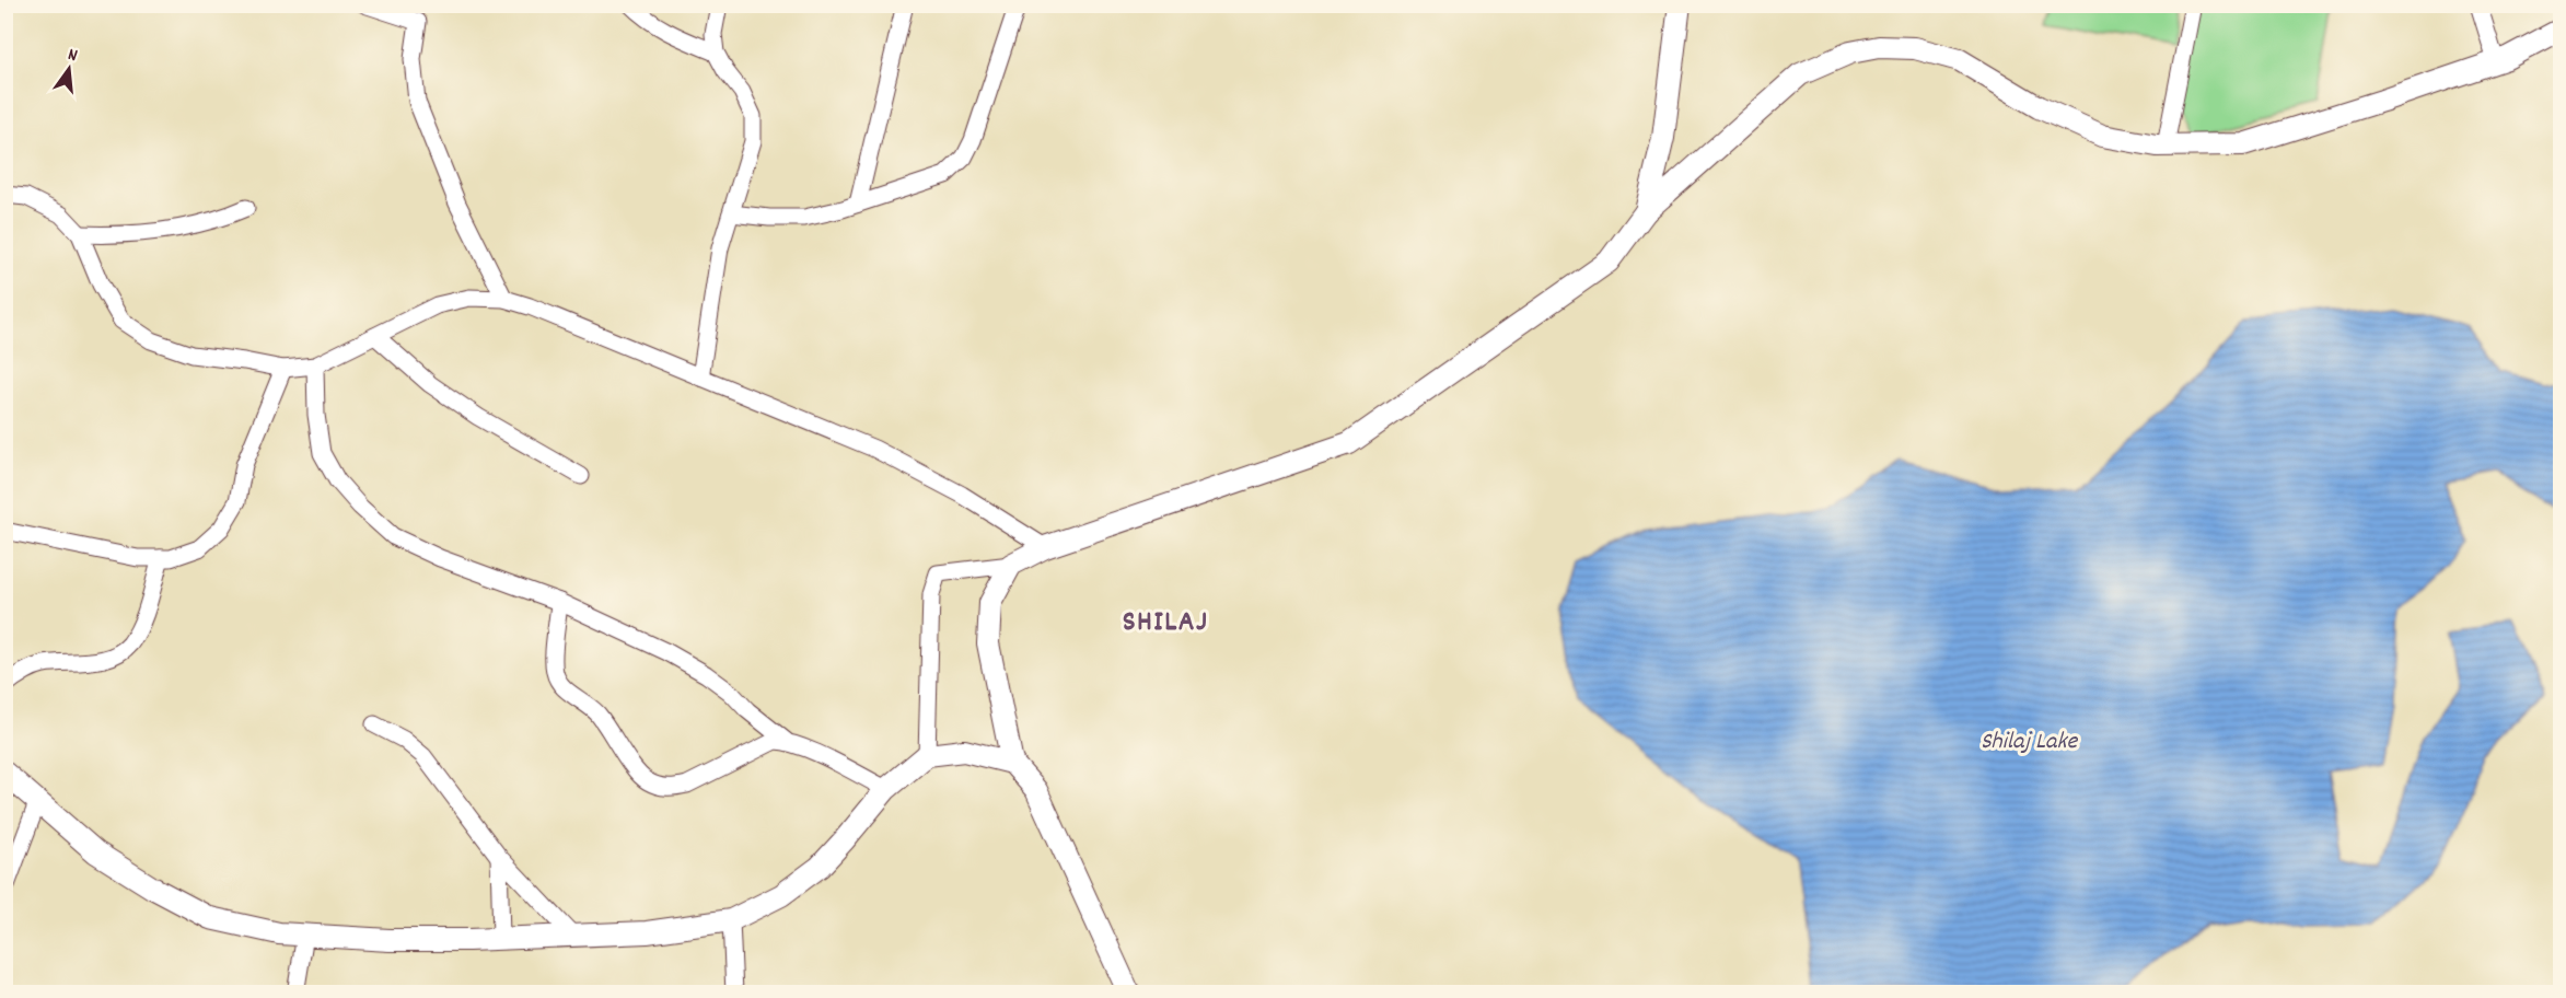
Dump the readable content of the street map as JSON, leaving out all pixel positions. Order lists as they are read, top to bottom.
{
  "districts": ["SHILAJ"],
  "water": ["Shilaj Lake"],
  "north": "top"
}
